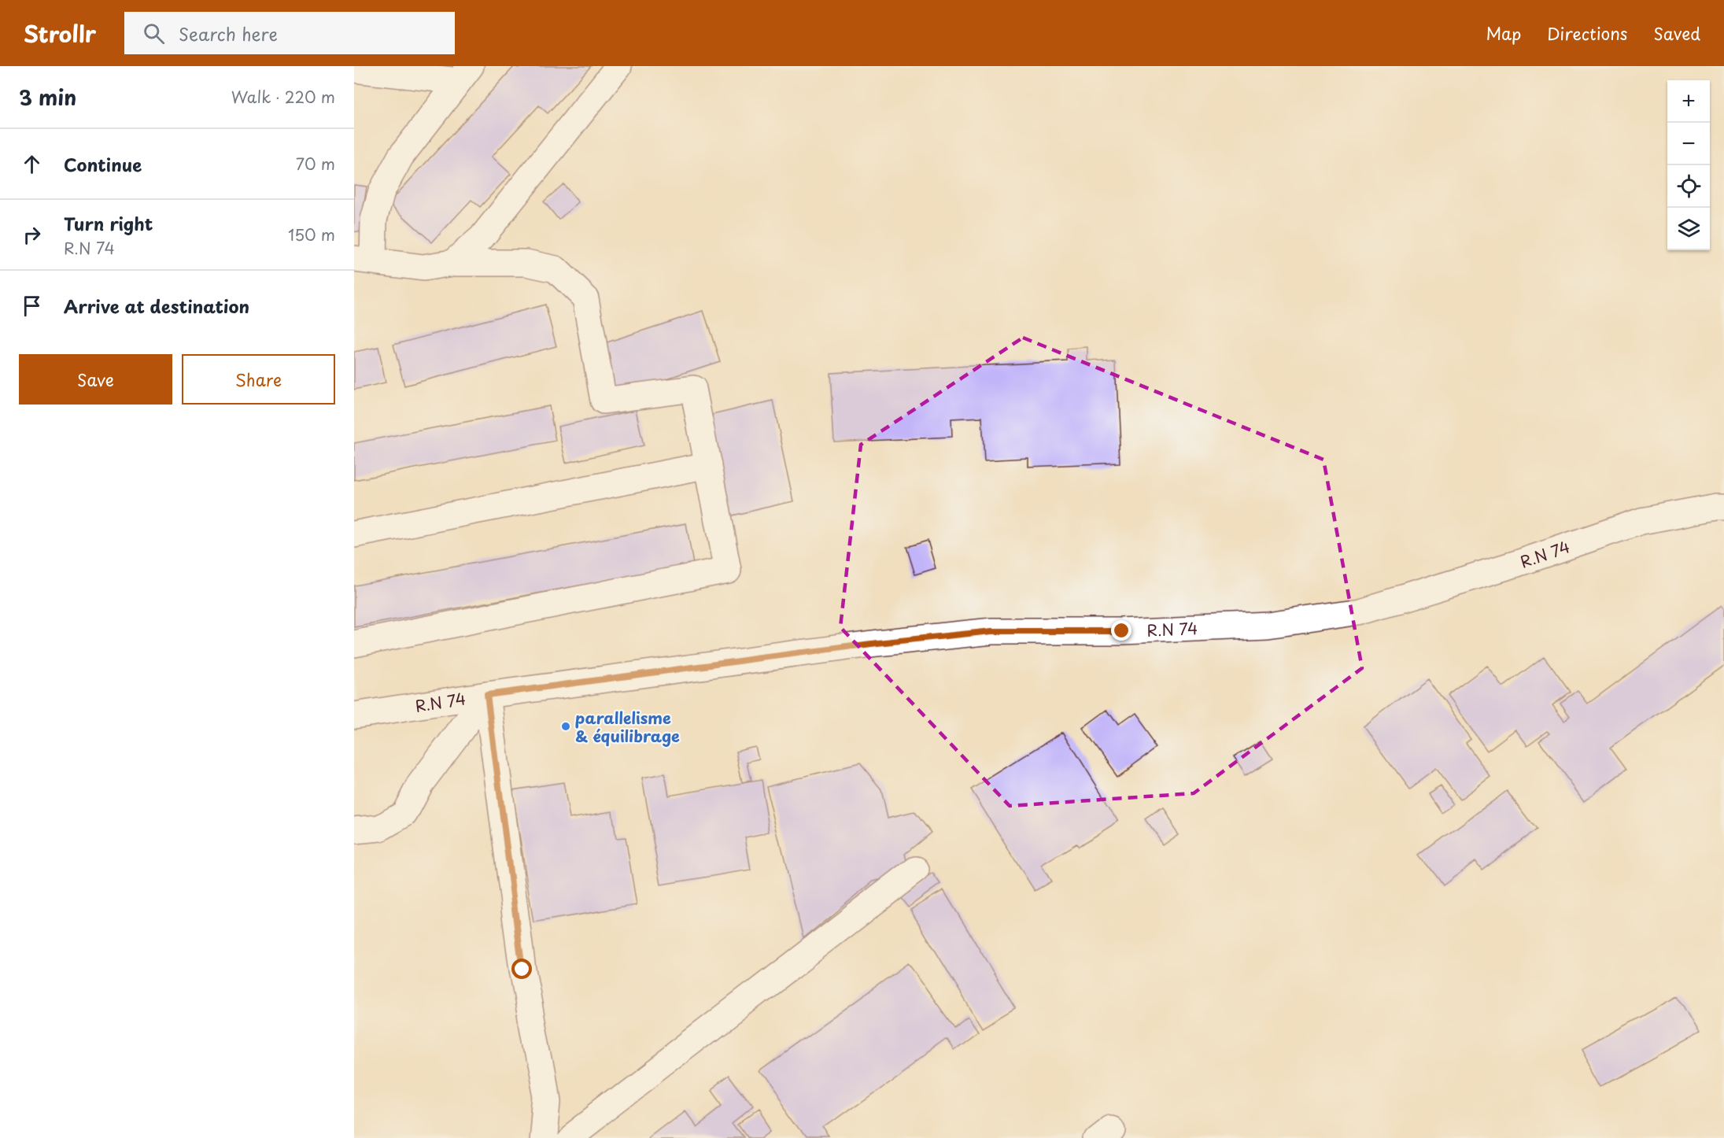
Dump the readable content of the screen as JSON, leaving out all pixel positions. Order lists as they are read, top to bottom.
{
  "streets": {
    "street": ["R.N 74"]
  },
  "places": ["parallelisme & équilibrage"],
  "page": {
    "header": "Strollr",
    "search": "Search here",
    "nav": ["Map", "Directions", "Saved"],
    "heading": ["3 min", "Walk · 220 m"],
    "map_buttons": ["+", "−"],
    "list": [
      ["Continue", "70 m"],
      ["Turn right", "R.N 74", "150 m"],
      "Arrive at destination"
    ],
    "buttons": ["Save", "Share"]
  }
}
